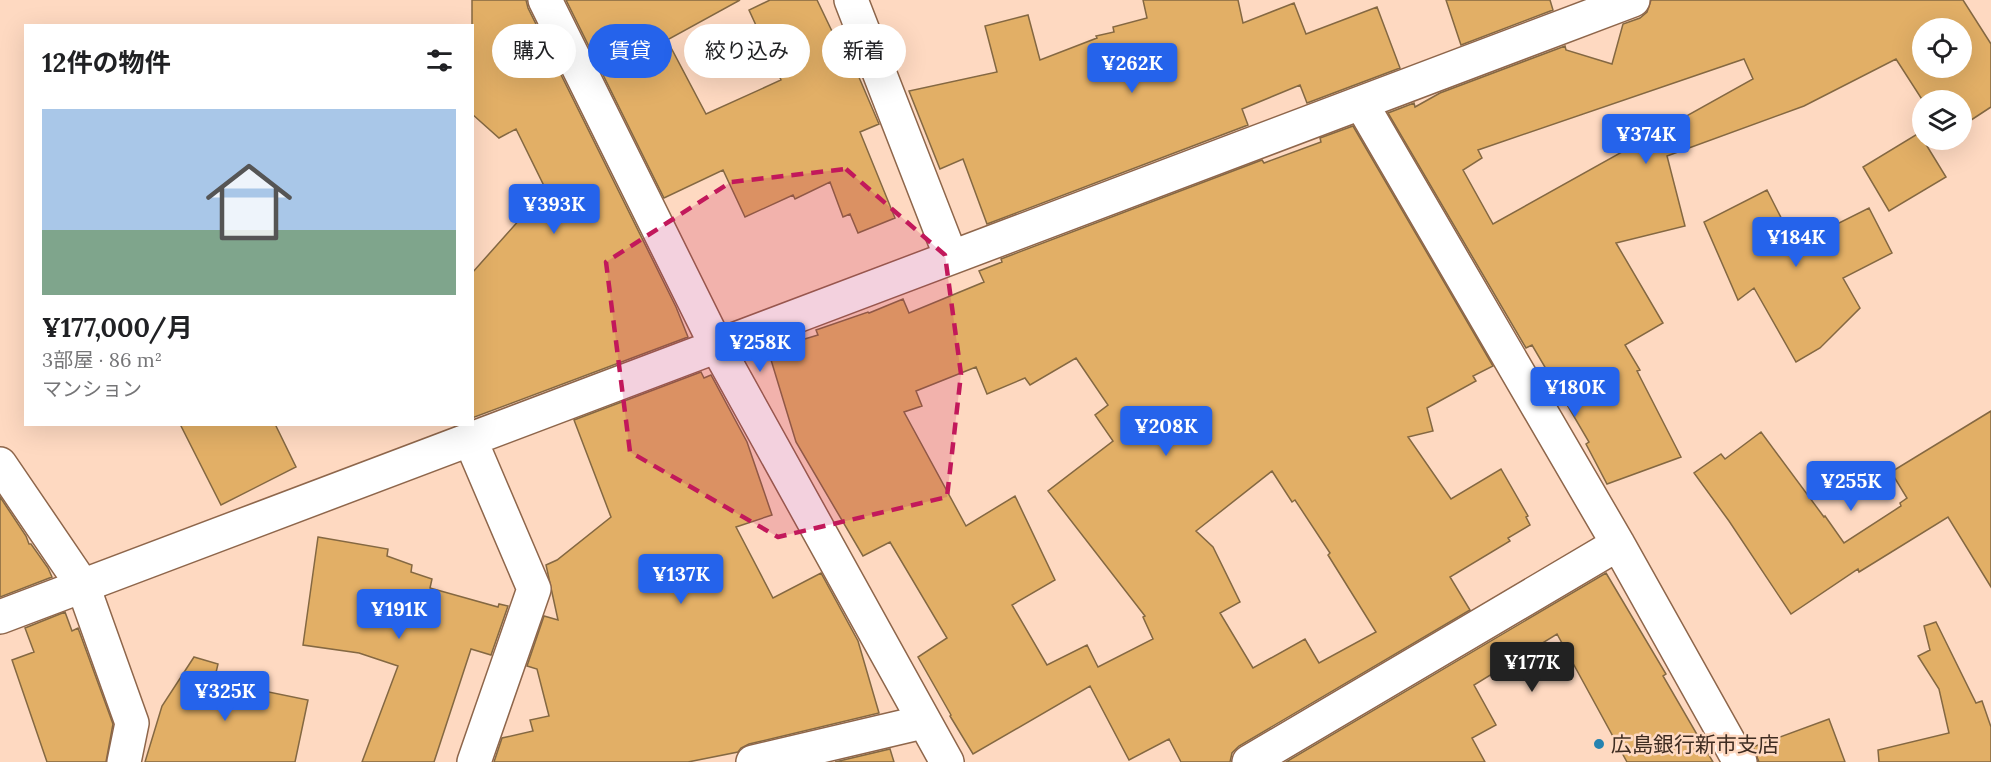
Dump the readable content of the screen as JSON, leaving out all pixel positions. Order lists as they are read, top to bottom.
{
  "places": ["広島銀行新市支店"],
  "page": {
    "chip": [
      "購入",
      "賃貸",
      "絞り込み",
      "新着"
    ],
    "heading": "12件の物件",
    "price": [
      "¥262K",
      "¥374K",
      "¥393K",
      "¥184K",
      "¥258K",
      "¥180K",
      "¥208K",
      "¥255K",
      "¥137K",
      "¥191K",
      "¥177K",
      "¥325K"
    ],
    "list": [
      {
        "name": "¥177,000/月",
        "note": "3部屋 · 86 m² · マンション"
      }
    ]
  }
}
